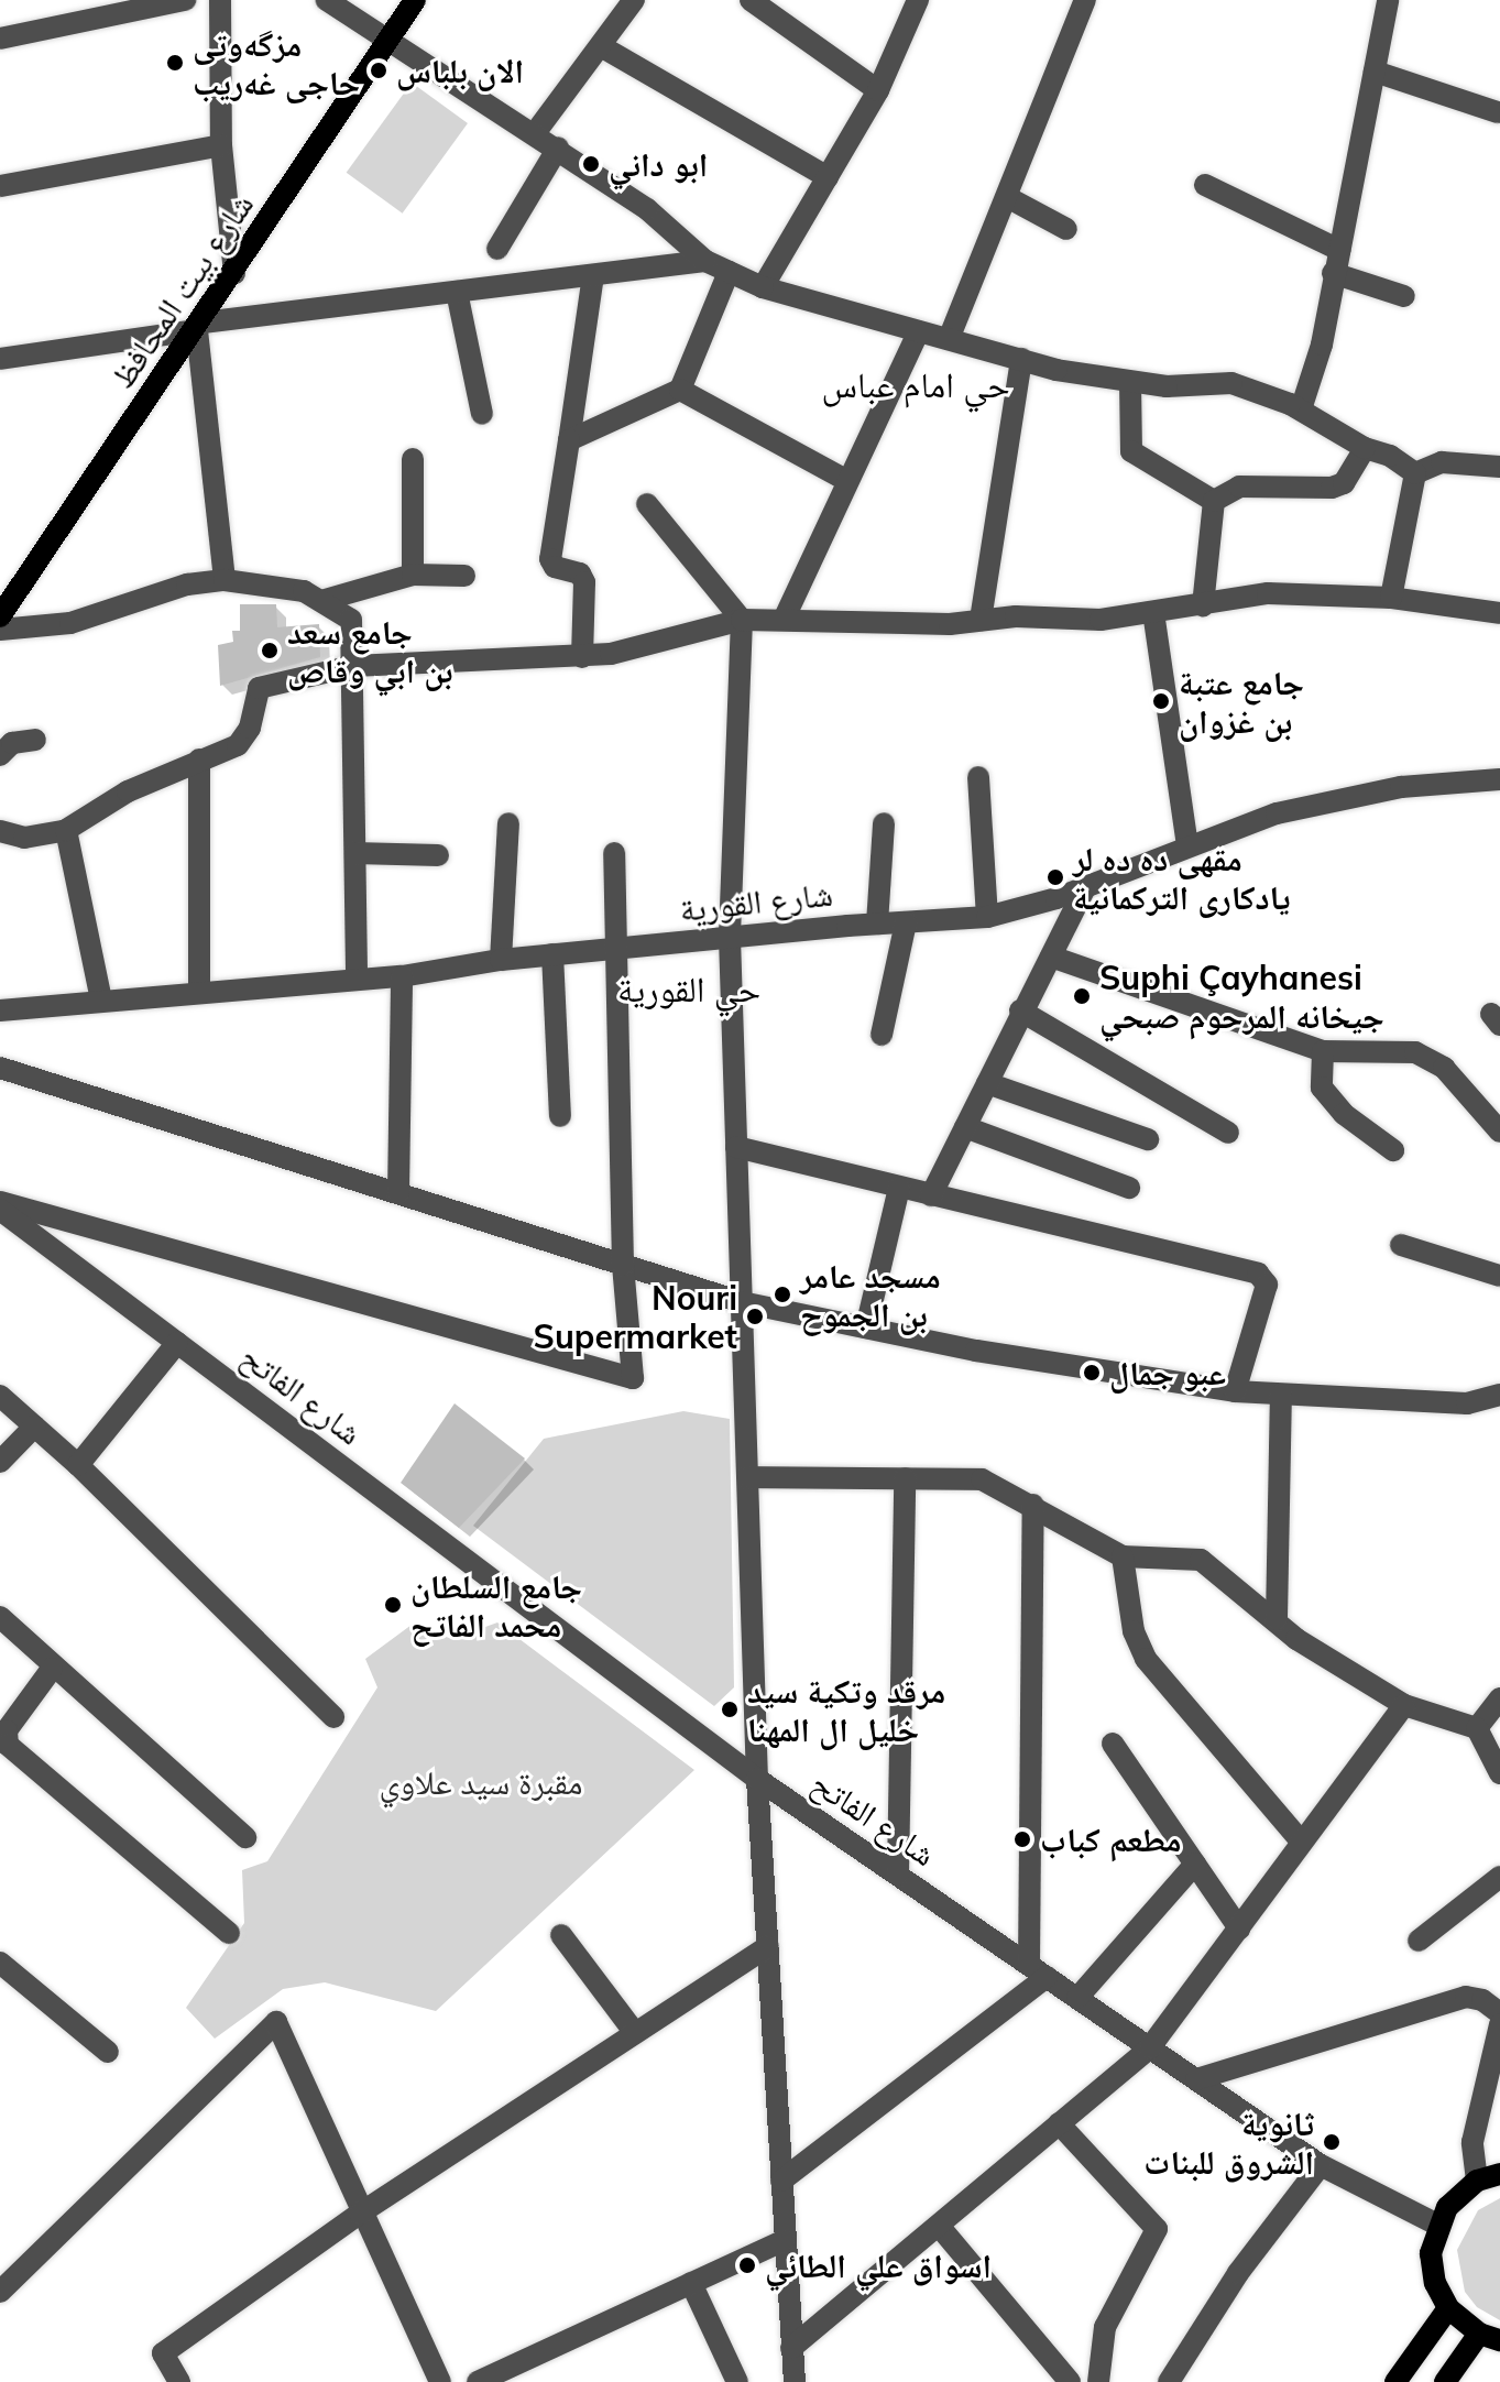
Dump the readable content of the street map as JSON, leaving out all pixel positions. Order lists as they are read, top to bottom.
{
  "streets": {
    "main road": ["شارع بيت المحافظ"],
    "street": ["شارع القورية", "شارع الفاتح"]
  },
  "districts": ["حي امام عباس", "حي القورية"],
  "parks": ["مقبرة سيد علاوي"],
  "places": [
    "مزگەوتی حاجی غەریب",
    "الان بلباس",
    "ابو داني",
    "جامع سعد بن ابي وقاص",
    "جامع عتبة بن غزوان",
    "مقهى ده ده لر يادكارى التركمانية",
    "Suphi Çayhanesi جيخانه المرحوم صبحي",
    "مسجد عامر بن الجموح",
    "Nouri Supermarket",
    "عبو جمال",
    "جامع السلطان محمد الفاتح",
    "مرقد وتكية سيد خليل ال المهنا",
    "مطعم كباب",
    "ثانوية الشروق للبنات",
    "اسواق علي الطائي"
  ]
}
